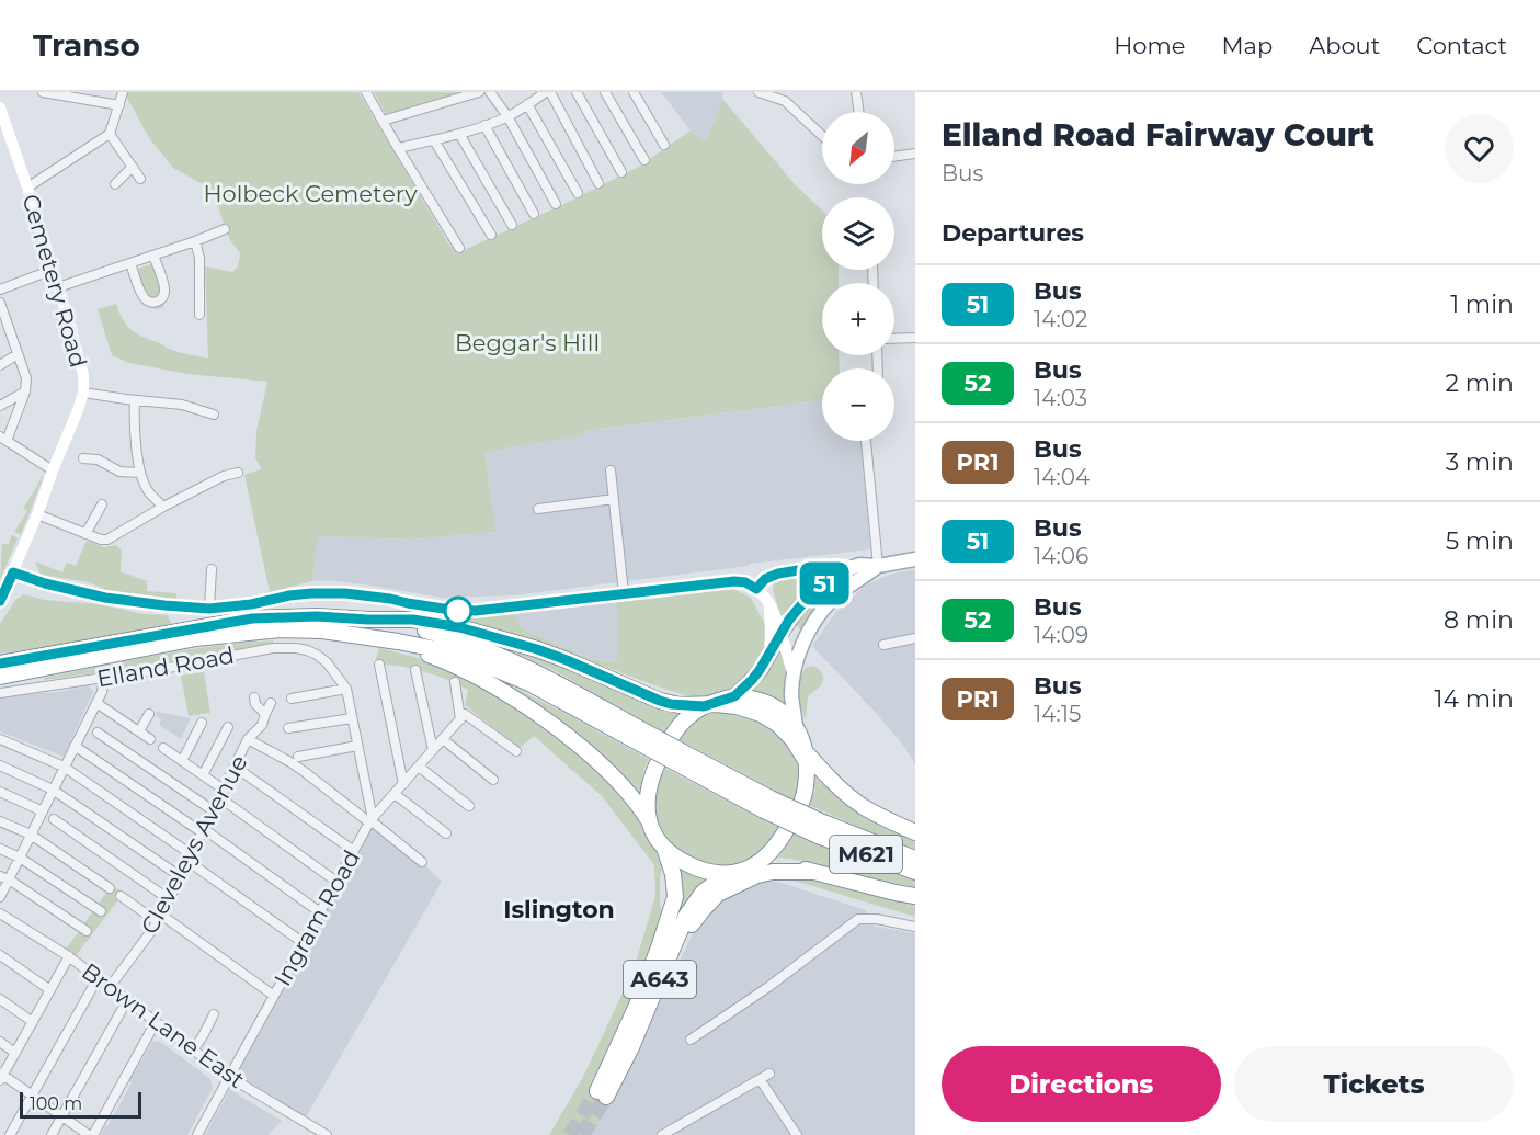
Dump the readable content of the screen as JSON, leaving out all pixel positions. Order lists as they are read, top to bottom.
{
  "streets": {
    "highway": ["M621", "A643"],
    "street": [
      "Cemetery Road",
      "Elland Road",
      "Cleveleys Avenue",
      "Ingram Road",
      "Brown Lane East"
    ]
  },
  "crossings": [
    ["Cemetery Road", "Elland Road"],
    ["Cleveleys Avenue", "Brown Lane East"],
    ["Ingram Road", "Brown Lane East"]
  ],
  "districts": ["Islington"],
  "parks": ["Holbeck Cemetery", "Beggar's Hill"],
  "lines": ["bus line 51"],
  "scale_bar": "100 m",
  "north": "bottom left",
  "page": {
    "header": "Transo",
    "nav": [
      "Home",
      "Map",
      "About",
      "Contact"
    ],
    "on_map": "51",
    "heading": [
      ["Elland Road Fairway Court", "Bus"],
      "Departures"
    ],
    "map_buttons": ["+", "−"],
    "list": [
      {
        "mark": "51",
        "name": "Bus",
        "note": "14:02",
        "value": "1 min"
      },
      {
        "mark": "52",
        "name": "Bus",
        "note": "14:03",
        "value": "2 min"
      },
      {
        "mark": "PR1",
        "name": "Bus",
        "note": "14:04",
        "value": "3 min"
      },
      {
        "mark": "51",
        "name": "Bus",
        "note": "14:06",
        "value": "5 min"
      },
      {
        "mark": "52",
        "name": "Bus",
        "note": "14:09",
        "value": "8 min"
      },
      {
        "mark": "PR1",
        "name": "Bus",
        "note": "14:15",
        "value": "14 min"
      }
    ],
    "buttons": ["Directions", "Tickets"],
    "scale": "100 m"
  }
}
